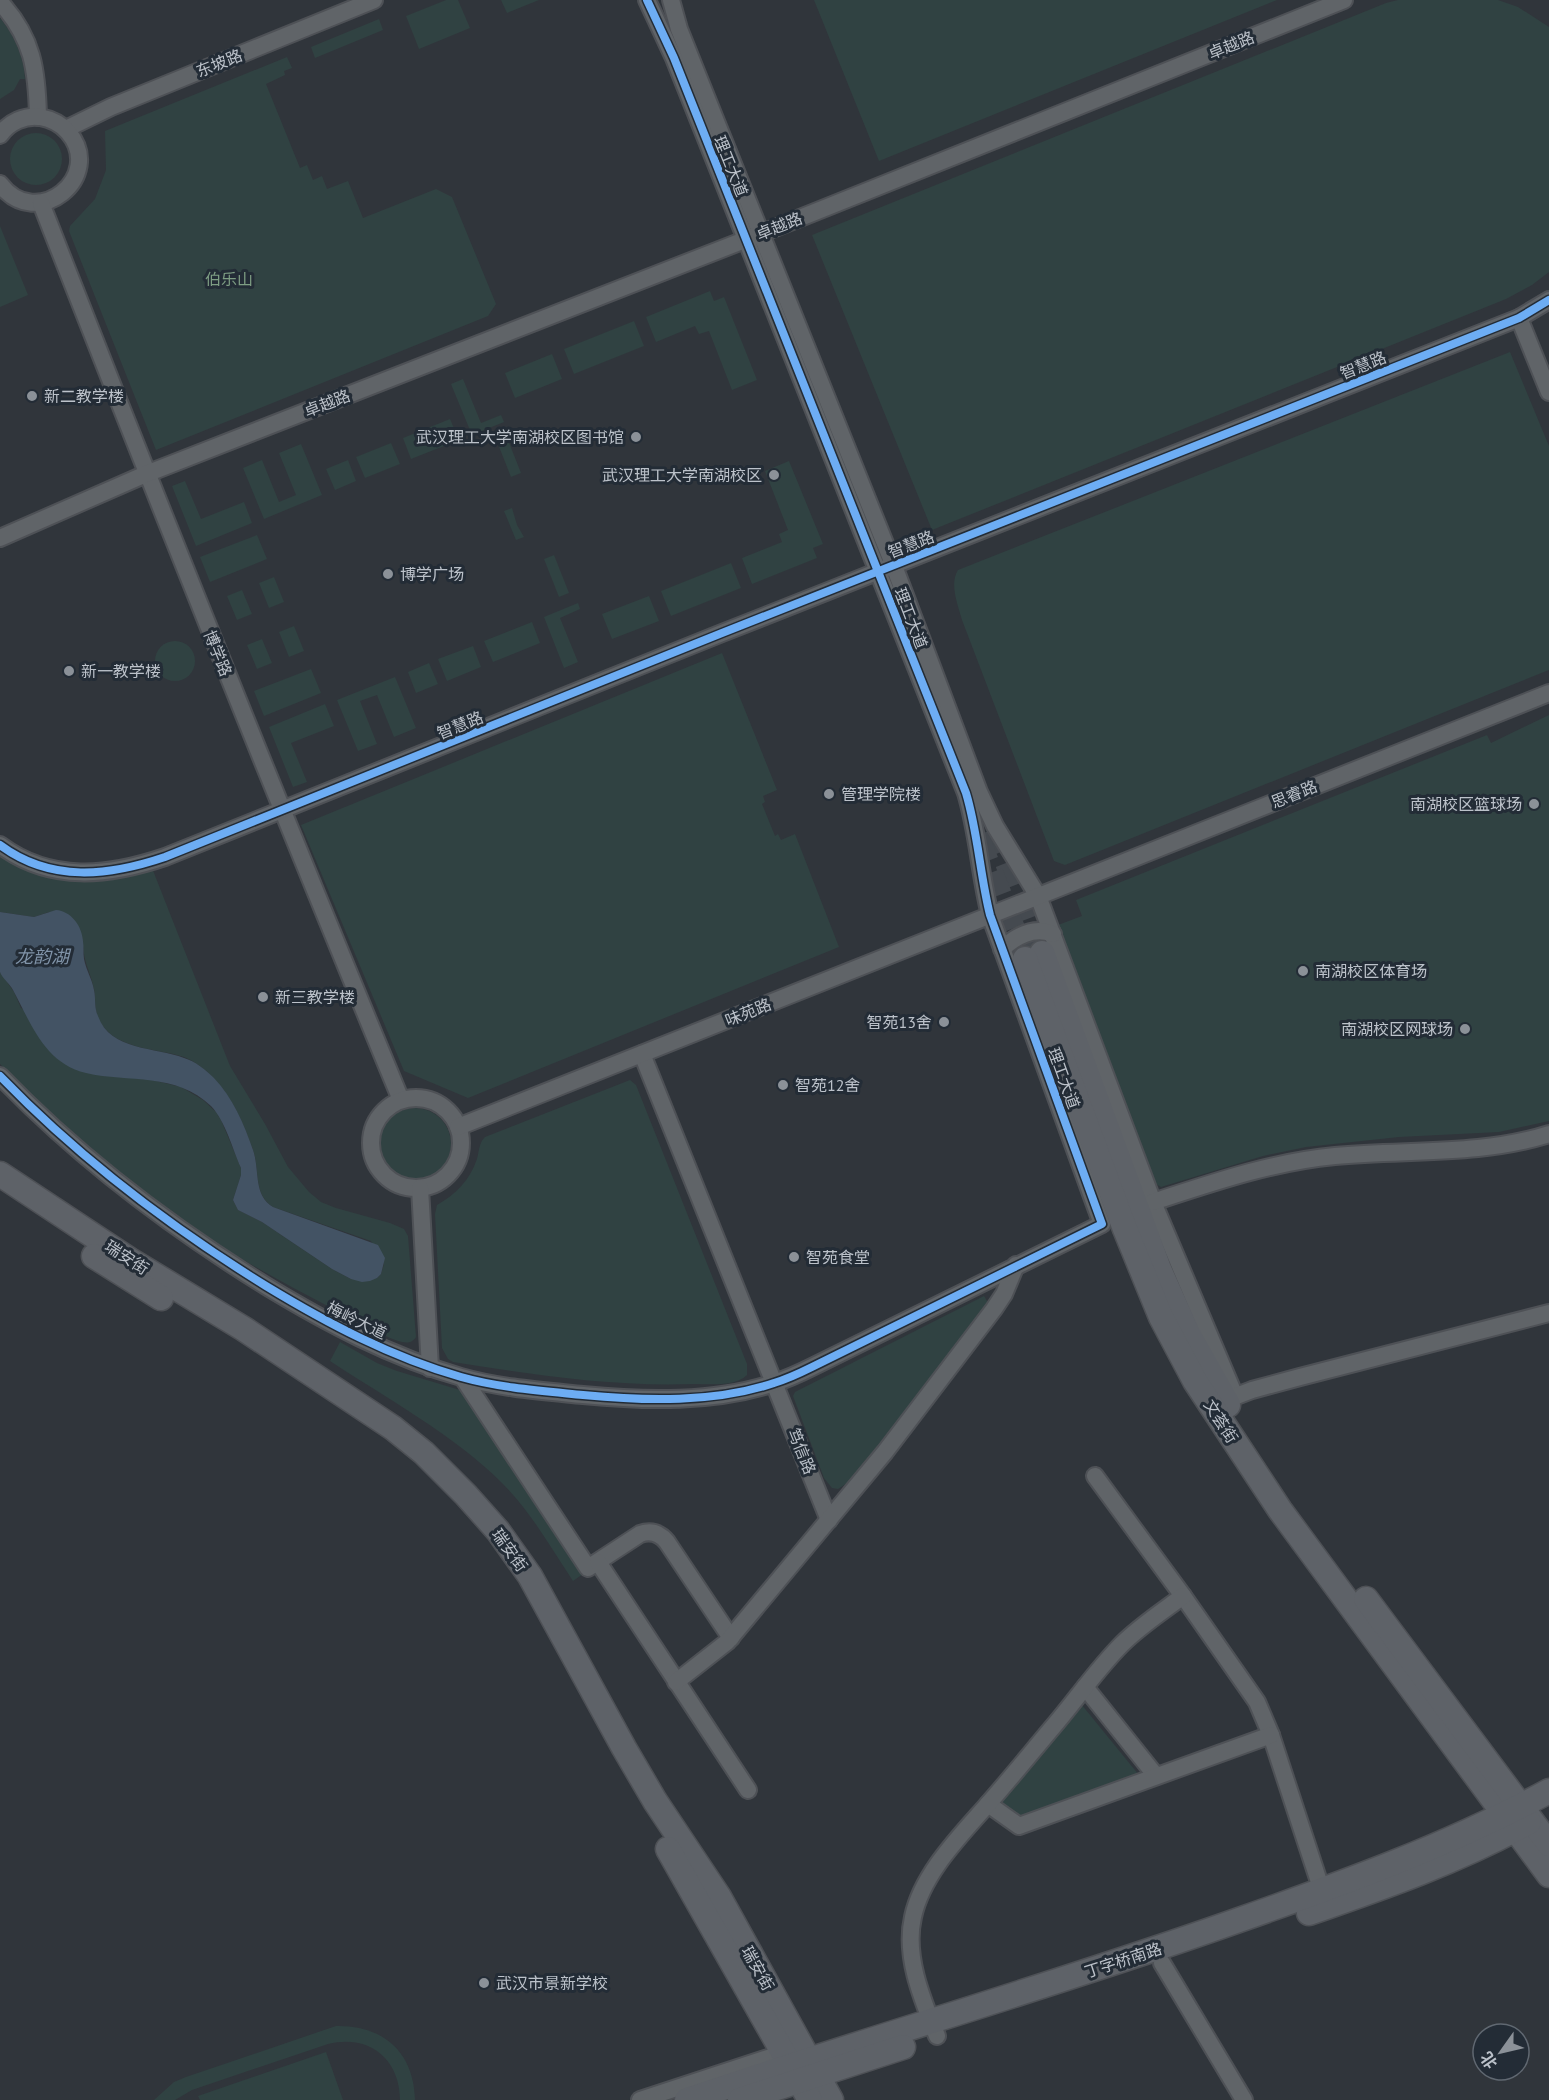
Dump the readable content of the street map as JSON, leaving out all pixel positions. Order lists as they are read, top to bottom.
{
  "streets": {
    "main road": ["瑞安街", "文荟街", "丁字桥南路"],
    "street": [
      "卓越路",
      "东坡路",
      "理工大道",
      "智慧路",
      "博学路",
      "思睿路",
      "味苑路",
      "梅岭大道",
      "笃信路"
    ]
  },
  "crossings": [
    ["卓越路", "理工大道"],
    ["卓越路", "博学路"],
    ["理工大道", "智慧路"],
    ["理工大道", "思睿路"],
    ["理工大道", "味苑路"],
    ["理工大道", "梅岭大道"],
    ["理工大道", "文荟街"],
    ["智慧路", "博学路"],
    ["博学路", "味苑路"],
    ["思睿路", "味苑路"],
    ["味苑路", "笃信路"],
    ["瑞安街", "丁字桥南路"],
    ["梅岭大道", "笃信路"],
    ["文荟街", "丁字桥南路"]
  ],
  "water": ["龙韵湖"],
  "parks": ["伯乐山"],
  "places": [
    "新二教学楼",
    "武汉理工大学南湖校区图书馆",
    "武汉理工大学南湖校区",
    "博学广场",
    "新一教学楼",
    "管理学院楼",
    "南湖校区篮球场",
    "南湖校区体育场",
    "新三教学楼",
    "智苑13舍",
    "南湖校区网球场",
    "智苑12舍",
    "智苑食堂",
    "武汉市景新学校"
  ],
  "north": "bottom left"
}
